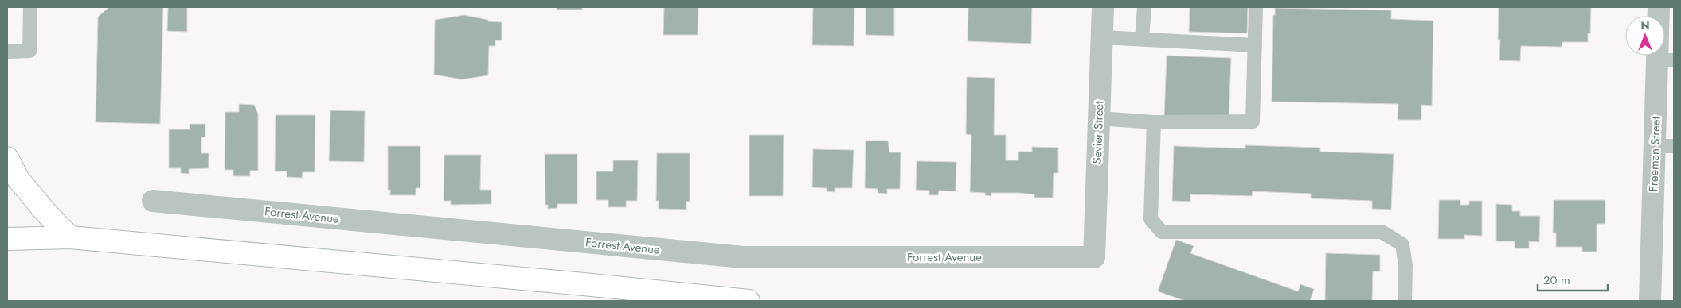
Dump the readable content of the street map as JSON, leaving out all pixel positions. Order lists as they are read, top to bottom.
{
  "streets": {
    "street": ["Sevier Street", "Freeman Street", "Forrest Avenue"]
  },
  "crossings": [
    ["Sevier Street", "Forrest Avenue"]
  ],
  "scale_bar": "20 m",
  "north": "top"
}
